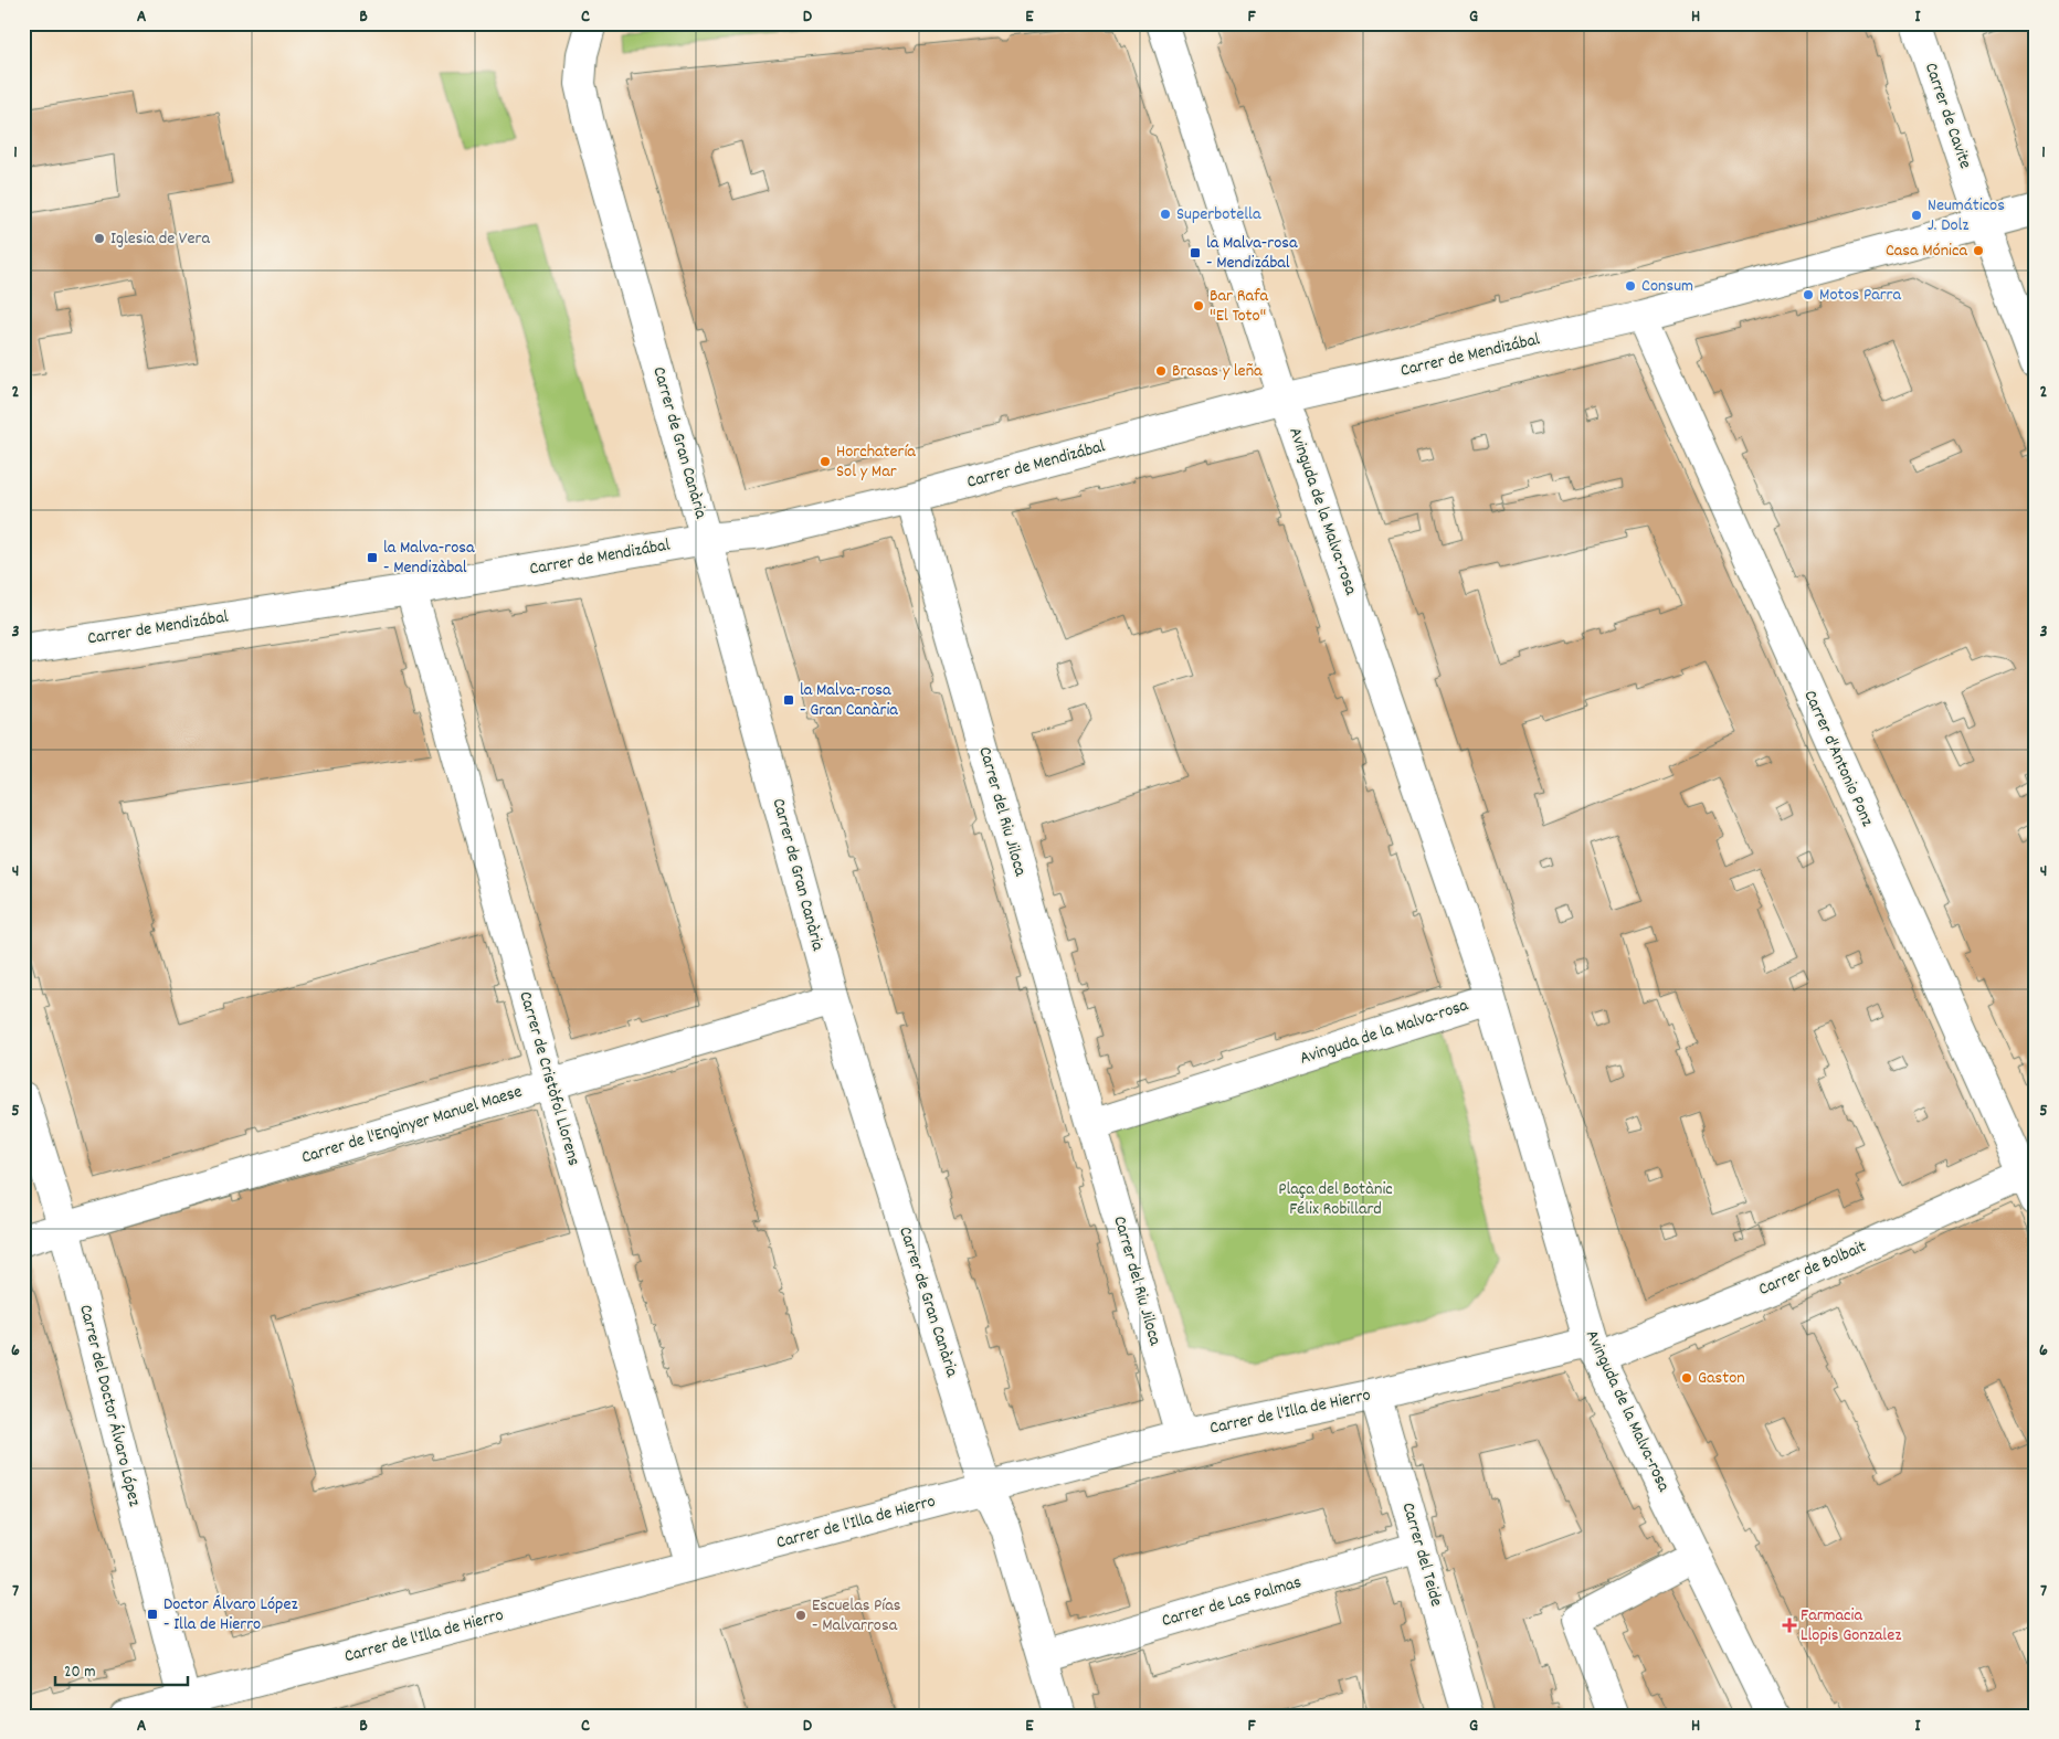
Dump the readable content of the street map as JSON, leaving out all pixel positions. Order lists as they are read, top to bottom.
{
  "streets": {
    "street": [
      "Carrer de Cavite",
      "Carrer de Mendizábal",
      "Carrer de Gran Canària",
      "Avinguda de la Malva-rosa",
      "Carrer d'Antonio Ponz",
      "Carrer del Riu Jiloca",
      "Carrer de Cristòfol Llorens",
      "Carrer de l'Enginyer Manuel Maese",
      "Carrer de Bolbait",
      "Carrer del Doctor Álvaro López",
      "Carrer de l'Illa de Hierro",
      "Carrer del Teide",
      "Carrer de Las Palmas"
    ]
  },
  "crossings": [
    ["Carrer de Cavite", "Carrer de Mendizábal"],
    ["Carrer de Mendizábal", "Carrer de Gran Canària"],
    ["Carrer de Mendizábal", "Avinguda de la Malva-rosa"],
    ["Carrer de Mendizábal", "Carrer d'Antonio Ponz"],
    ["Carrer de Mendizábal", "Carrer del Riu Jiloca"],
    ["Carrer de Mendizábal", "Carrer de Cristòfol Llorens"],
    ["Carrer de Gran Canària", "Carrer de l'Enginyer Manuel Maese"],
    ["Carrer de Gran Canària", "Carrer de l'Illa de Hierro"],
    ["Carrer de Gran Canària", "Carrer de Las Palmas"],
    ["Avinguda de la Malva-rosa", "Carrer del Riu Jiloca"],
    ["Avinguda de la Malva-rosa", "Carrer de Bolbait"],
    ["Avinguda de la Malva-rosa", "Carrer de l'Illa de Hierro"],
    ["Carrer d'Antonio Ponz", "Carrer de Bolbait"],
    ["Carrer del Riu Jiloca", "Carrer de l'Illa de Hierro"],
    ["Carrer de Cristòfol Llorens", "Carrer de l'Enginyer Manuel Maese"],
    ["Carrer de Cristòfol Llorens", "Carrer de l'Illa de Hierro"],
    ["Carrer de l'Enginyer Manuel Maese", "Carrer del Doctor Álvaro López"],
    ["Carrer de Bolbait", "Carrer de l'Illa de Hierro"],
    ["Carrer del Doctor Álvaro López", "Carrer de l'Illa de Hierro"],
    ["Carrer de l'Illa de Hierro", "Carrer del Teide"],
    ["Carrer del Teide", "Carrer de Las Palmas"]
  ],
  "parks": ["Plaça del Botànic Félix Robillard"],
  "places": {
    "other": [
      "Superbotella",
      "Neumáticos J. Dolz",
      "Iglesia de Vera",
      "Casa Mónica",
      "Consum",
      "Motos Parra",
      "Bar Rafa \"El Toto\"",
      "Brasas y leña",
      "Horchatería Sol y Mar",
      "Gaston",
      "Escuelas Pías - Malvarrosa"
    ],
    "transit": [
      "la Malva-rosa - Mendizábal",
      "la Malva-rosa - Mendizàbal",
      "la Malva-rosa - Gran Canària",
      "Doctor Álvaro López - Illa de Hierro"
    ],
    "health": ["Farmacia Llopis Gonzalez"]
  },
  "scale_bar": "20 m",
  "grid": {
    "columns": [
      "A",
      "B",
      "C",
      "D",
      "E",
      "F",
      "G",
      "H",
      "I"
    ],
    "rows": [
      "1",
      "2",
      "3",
      "4",
      "5",
      "6",
      "7"
    ]
  }
}
